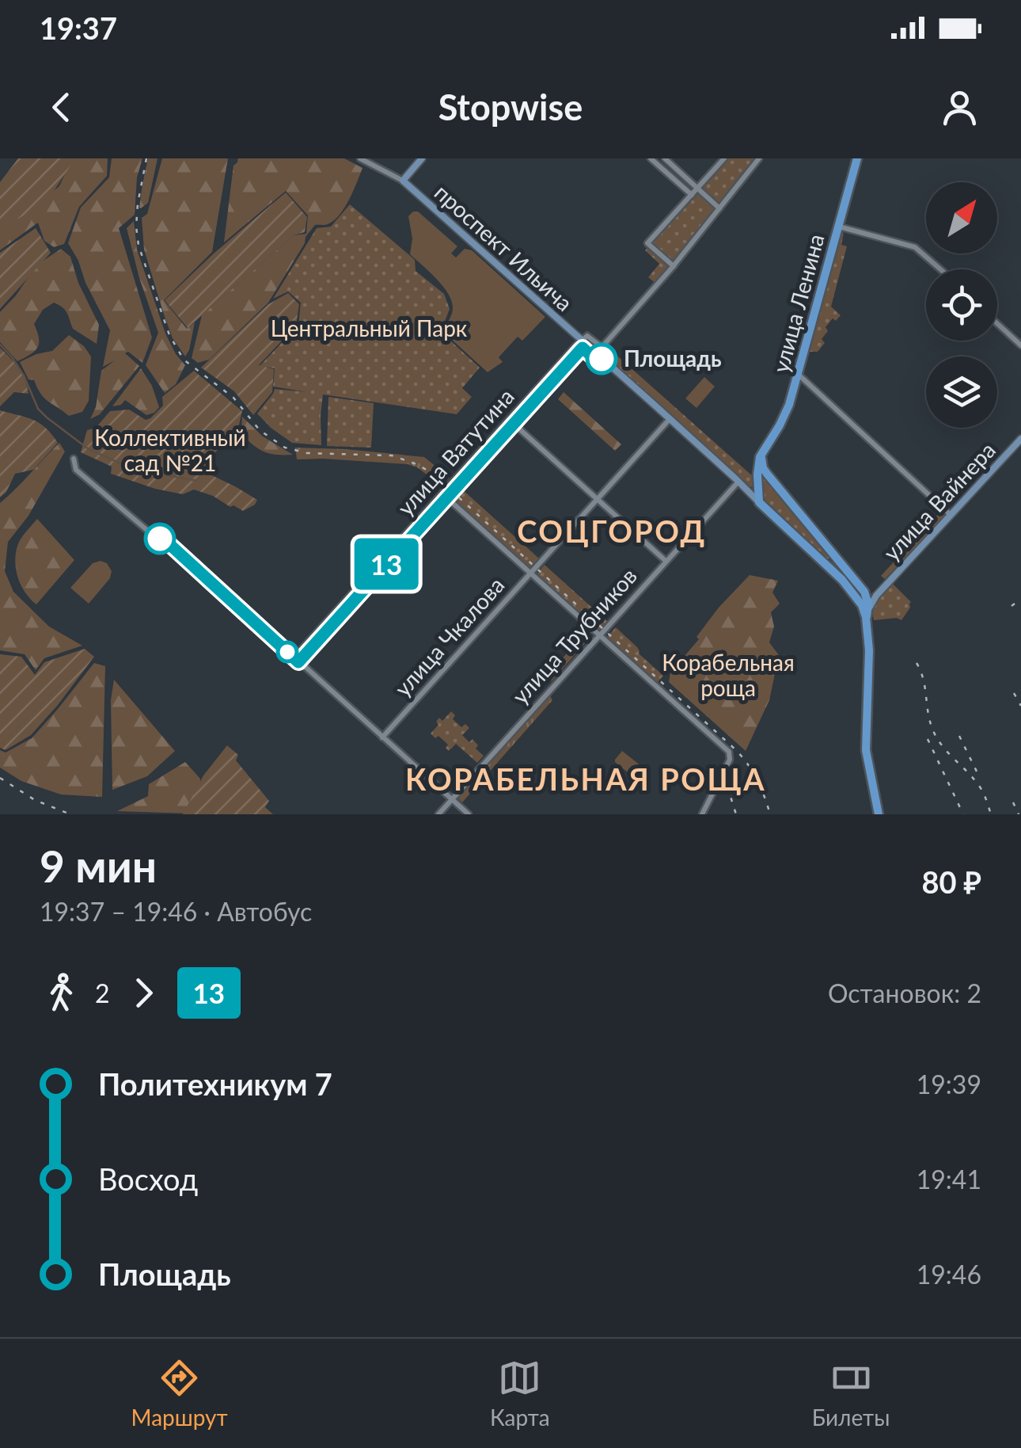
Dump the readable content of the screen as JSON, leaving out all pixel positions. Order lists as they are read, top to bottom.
{
  "streets": {
    "main road": ["проспект Ильича", "улица Ленина", "улица Вайнера"],
    "street": ["улица Ватутина", "улица Трубников", "улица Чкалова"]
  },
  "crossings": [
    ["проспект Ильича", "улица Ленина"],
    ["проспект Ильича", "улица Ватутина"],
    ["проспект Ильича", "улица Вайнера"],
    ["проспект Ильича", "улица Трубников"],
    ["проспект Ильича", "улица Чкалова"]
  ],
  "districts": ["СОЦГОРОД", "КОРАБЕЛЬНАЯ РОЩА"],
  "parks": ["Центральный Парк", "Коллективный сад №21", "Корабельная роща"],
  "places": ["Площадь"],
  "lines": ["bus line 13"],
  "north": "top right",
  "page": {
    "status": "19:37",
    "header": "Stopwise",
    "on_map": "13",
    "heading": ["9 мин", "19:37 – 19:46 · Автобус", "80 ₽"],
    "legs": ["2", "13", "Остановок: 2"],
    "list": [
      {
        "name": "Политехникум 7",
        "value": "19:39"
      },
      {
        "name": "Восход",
        "value": "19:41"
      },
      {
        "name": "Площадь",
        "value": "19:46"
      }
    ],
    "tabs": ["Маршрут", "Карта", "Билеты"]
  }
}
